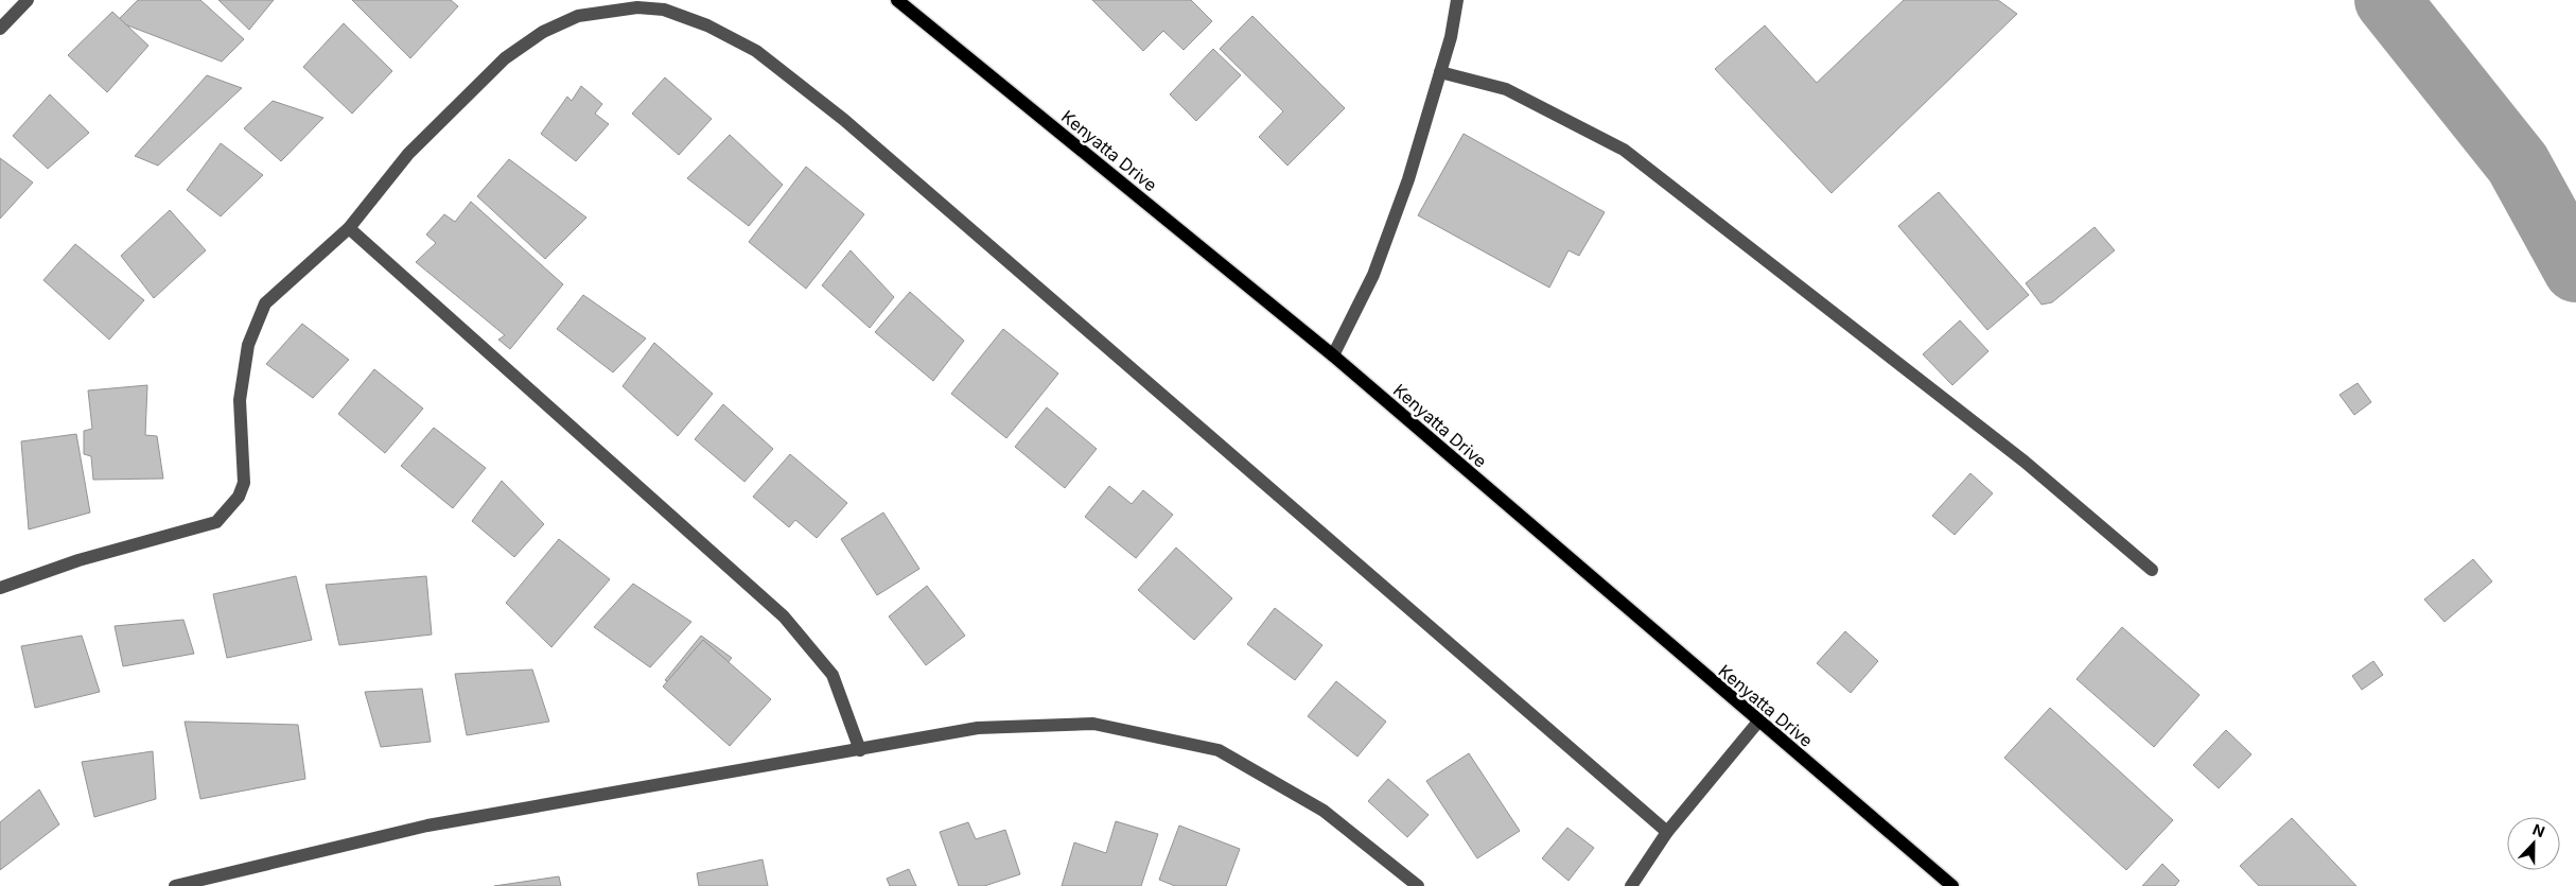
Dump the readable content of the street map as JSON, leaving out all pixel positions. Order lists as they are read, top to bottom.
{
  "streets": {
    "main road": ["Kenyatta Drive"]
  },
  "north": "top"
}
